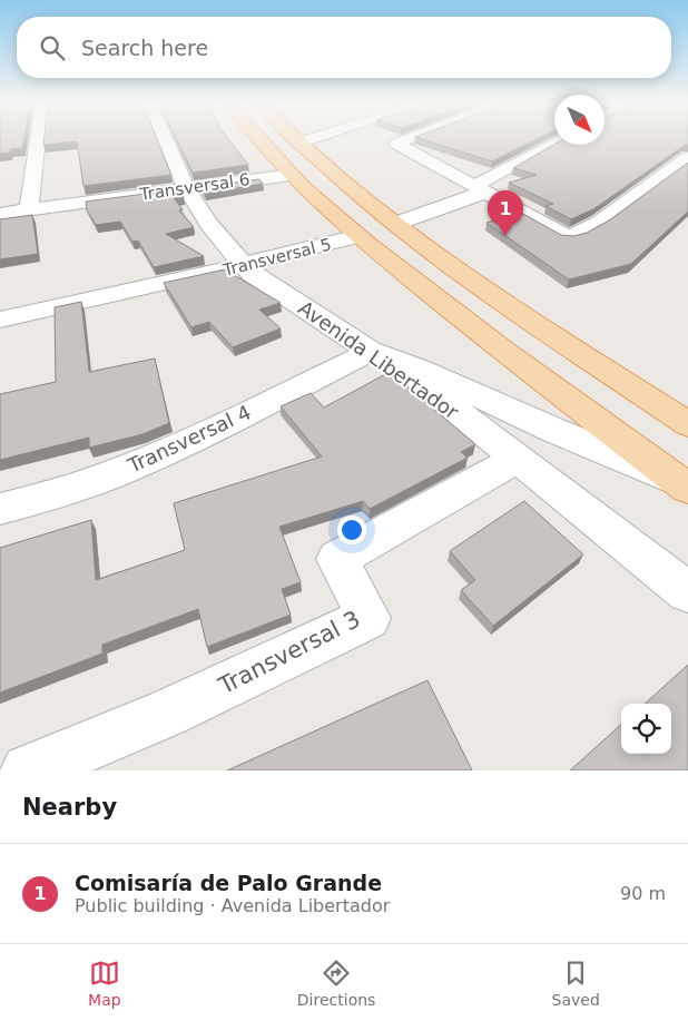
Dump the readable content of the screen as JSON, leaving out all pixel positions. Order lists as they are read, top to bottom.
{
  "streets": {
    "street": [
      "Transversal 6",
      "Transversal 5",
      "Avenida Libertador",
      "Transversal 4",
      "Transversal 3"
    ]
  },
  "crossings": [
    ["Transversal 6", "Avenida Libertador"],
    ["Transversal 5", "Avenida Libertador"],
    ["Avenida Libertador", "Transversal 4"],
    ["Avenida Libertador", "Transversal 3"]
  ],
  "north": "bottom right",
  "page": {
    "search": "Search here",
    "pins": "1",
    "heading": "Nearby",
    "list": [
      {
        "mark": "1",
        "name": "Comisaría de Palo Grande",
        "note": "Public building · Avenida Libertador",
        "value": "90 m"
      }
    ],
    "nav": ["Map", "Directions", "Saved"]
  }
}
